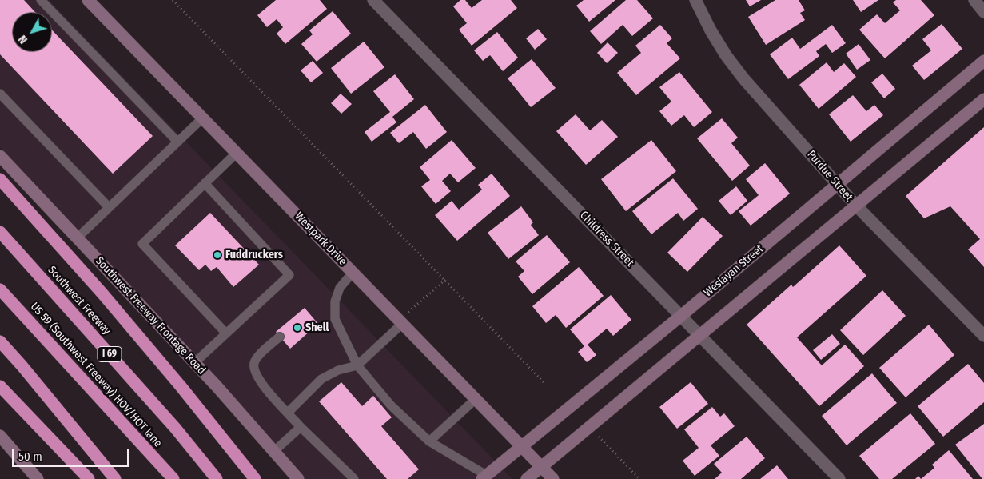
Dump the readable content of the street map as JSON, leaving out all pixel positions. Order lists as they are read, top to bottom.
{
  "streets": {
    "highway": ["Southwest Freeway", "I 69", "US 59 (Southwest Freeway) HOV/HOT lane"],
    "main road": ["Westpark Drive", "Weslayan Street", "Southwest Freeway Frontage Road"],
    "street": ["Purdue Street", "Childress Street"]
  },
  "crossings": [
    ["Purdue Street", "Weslayan Street"],
    ["Westpark Drive", "Weslayan Street"],
    ["Childress Street", "Weslayan Street"]
  ],
  "places": ["Fuddruckers", "Shell"],
  "scale_bar": "50 m",
  "north": "bottom left"
}
